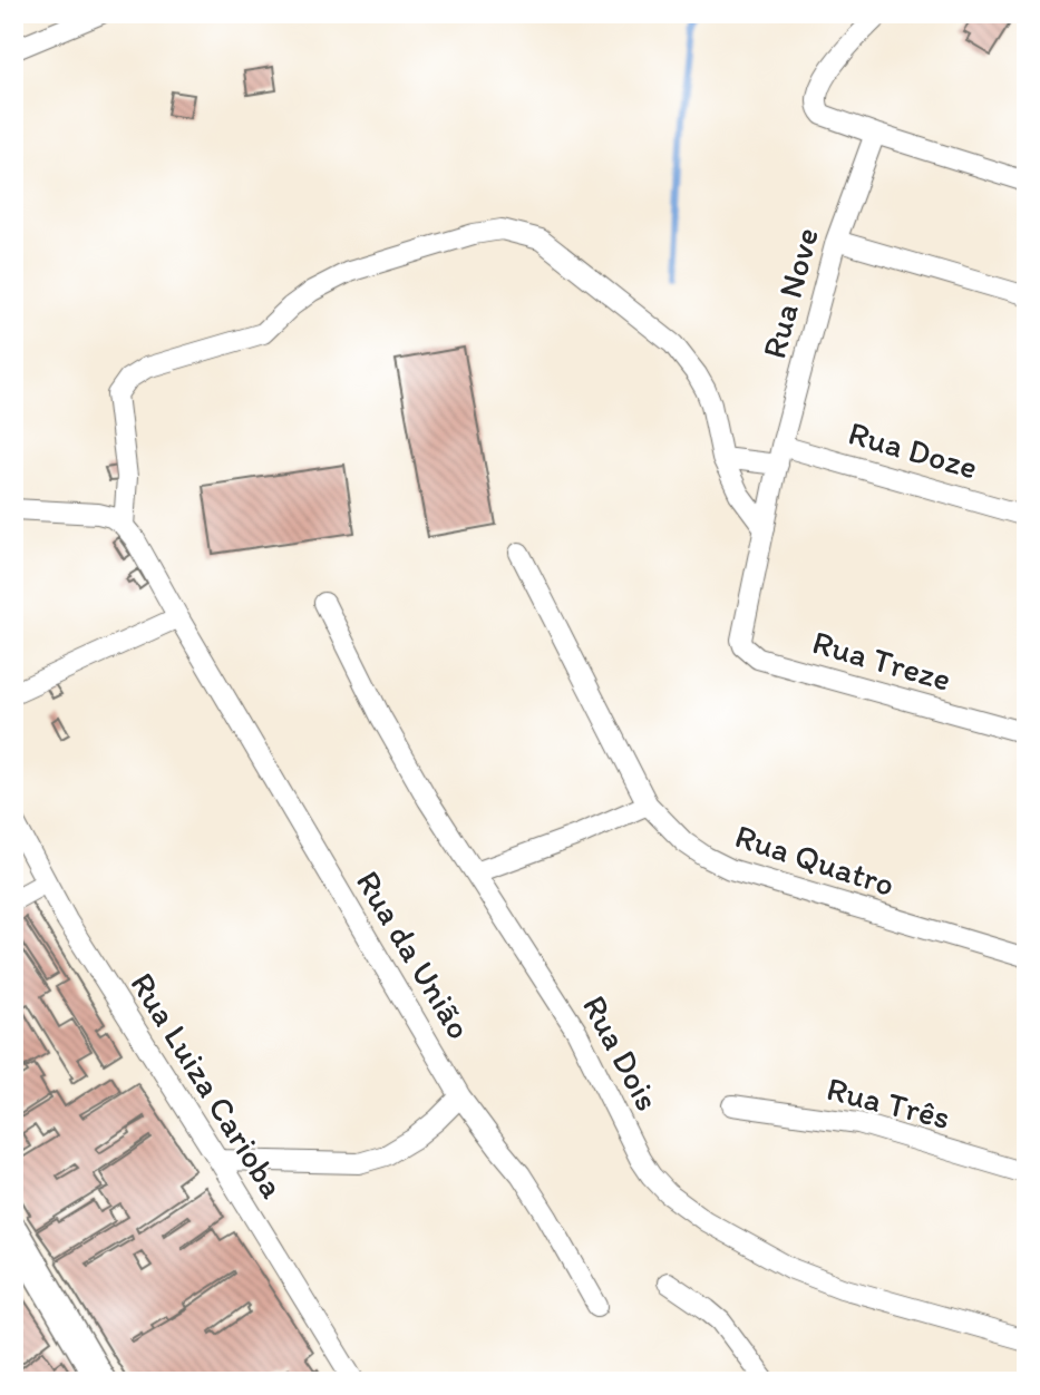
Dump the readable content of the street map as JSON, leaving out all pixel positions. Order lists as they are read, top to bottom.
{
  "streets": {
    "street": [
      "Rua Nove",
      "Rua Doze",
      "Rua Treze",
      "Rua Quatro",
      "Rua da União",
      "Rua Dois",
      "Rua Luiza Carioba",
      "Rua Três"
    ]
  },
  "crossings": [
    ["Rua Nove", "Rua Doze"],
    ["Rua Nove", "Rua Treze"]
  ]
}
